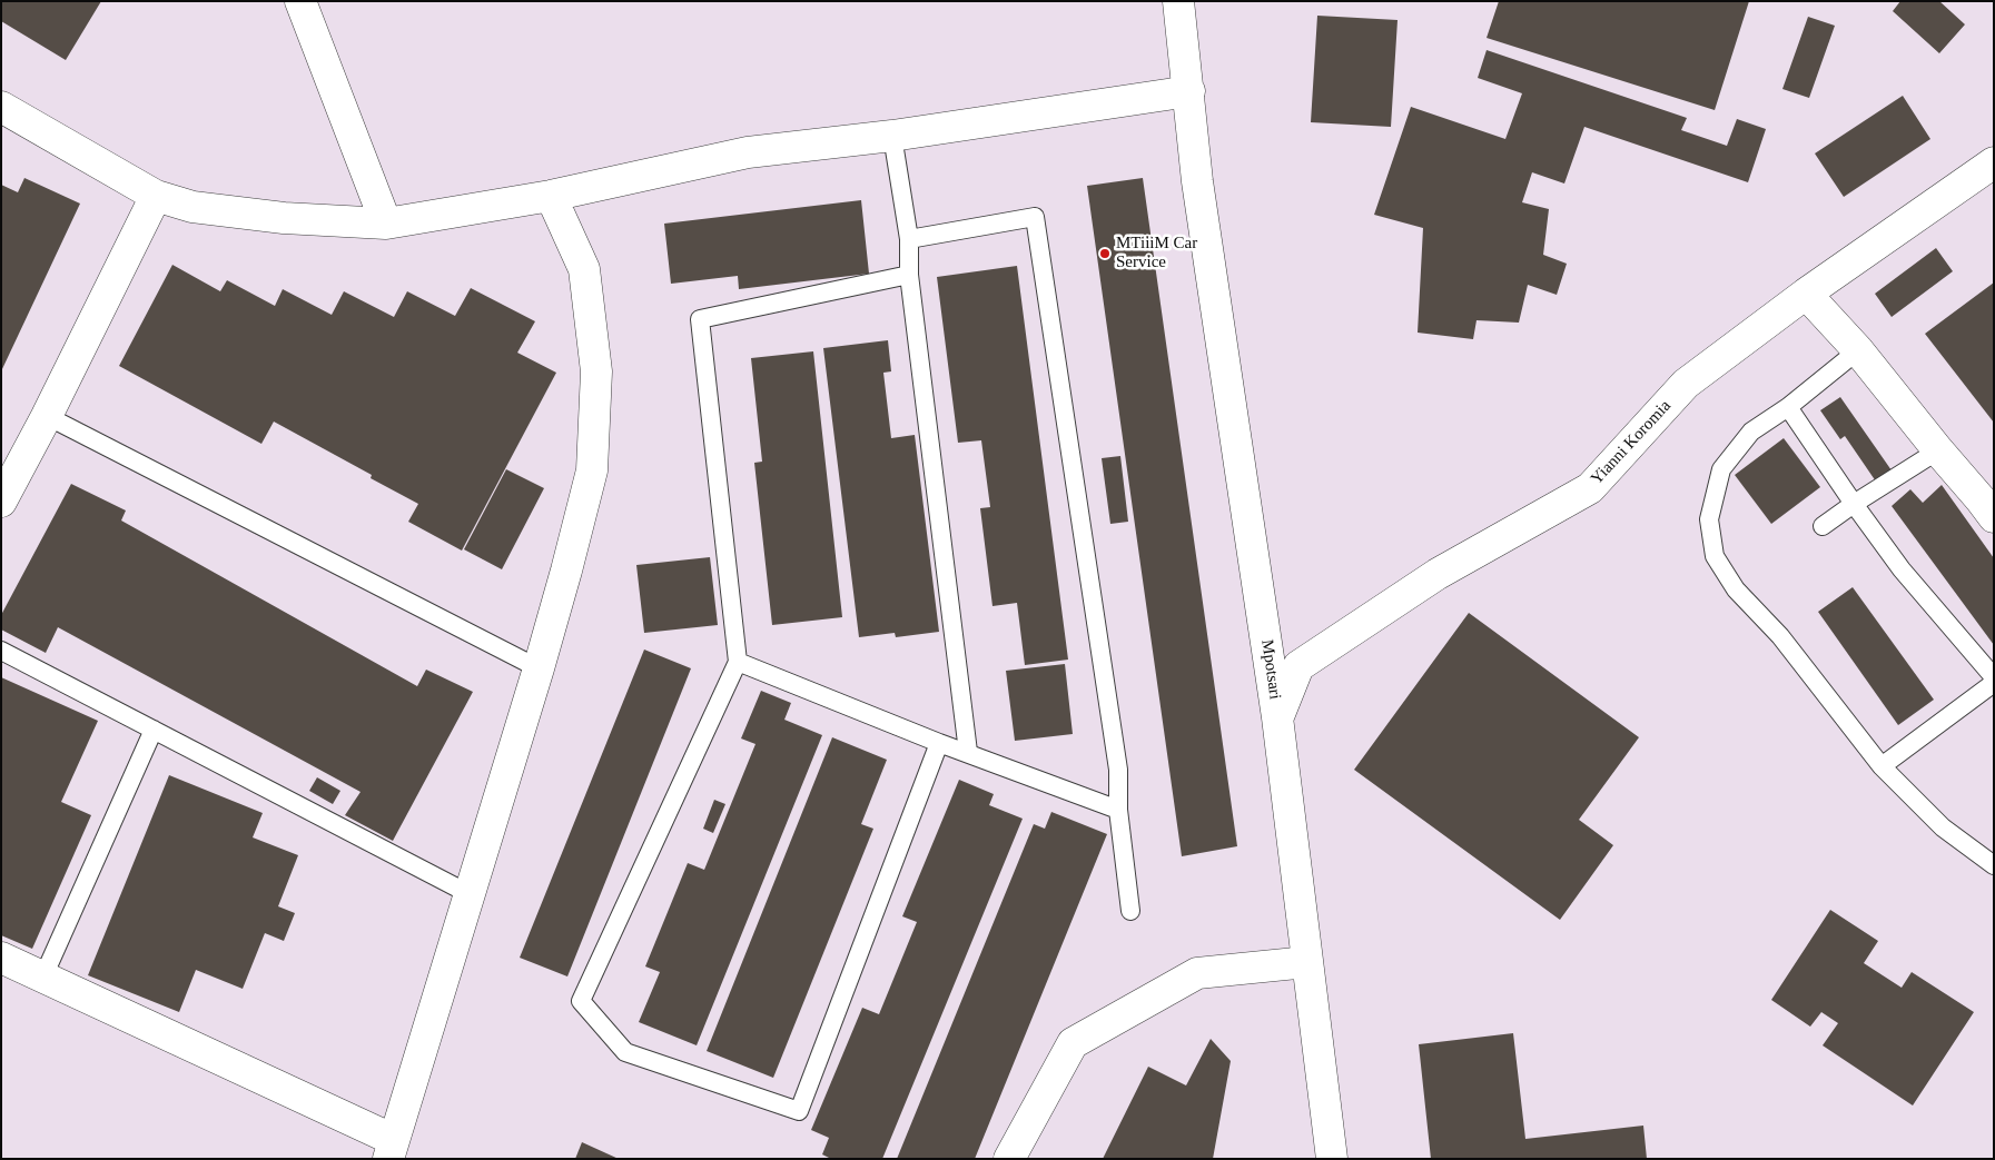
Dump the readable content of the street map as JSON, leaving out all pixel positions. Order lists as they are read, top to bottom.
{
  "streets": {
    "street": ["Yianni Koromia", "Mpotsari"]
  },
  "crossings": [
    ["Yianni Koromia", "Mpotsari"]
  ],
  "places": ["MTiiiM Car Service"]
}
